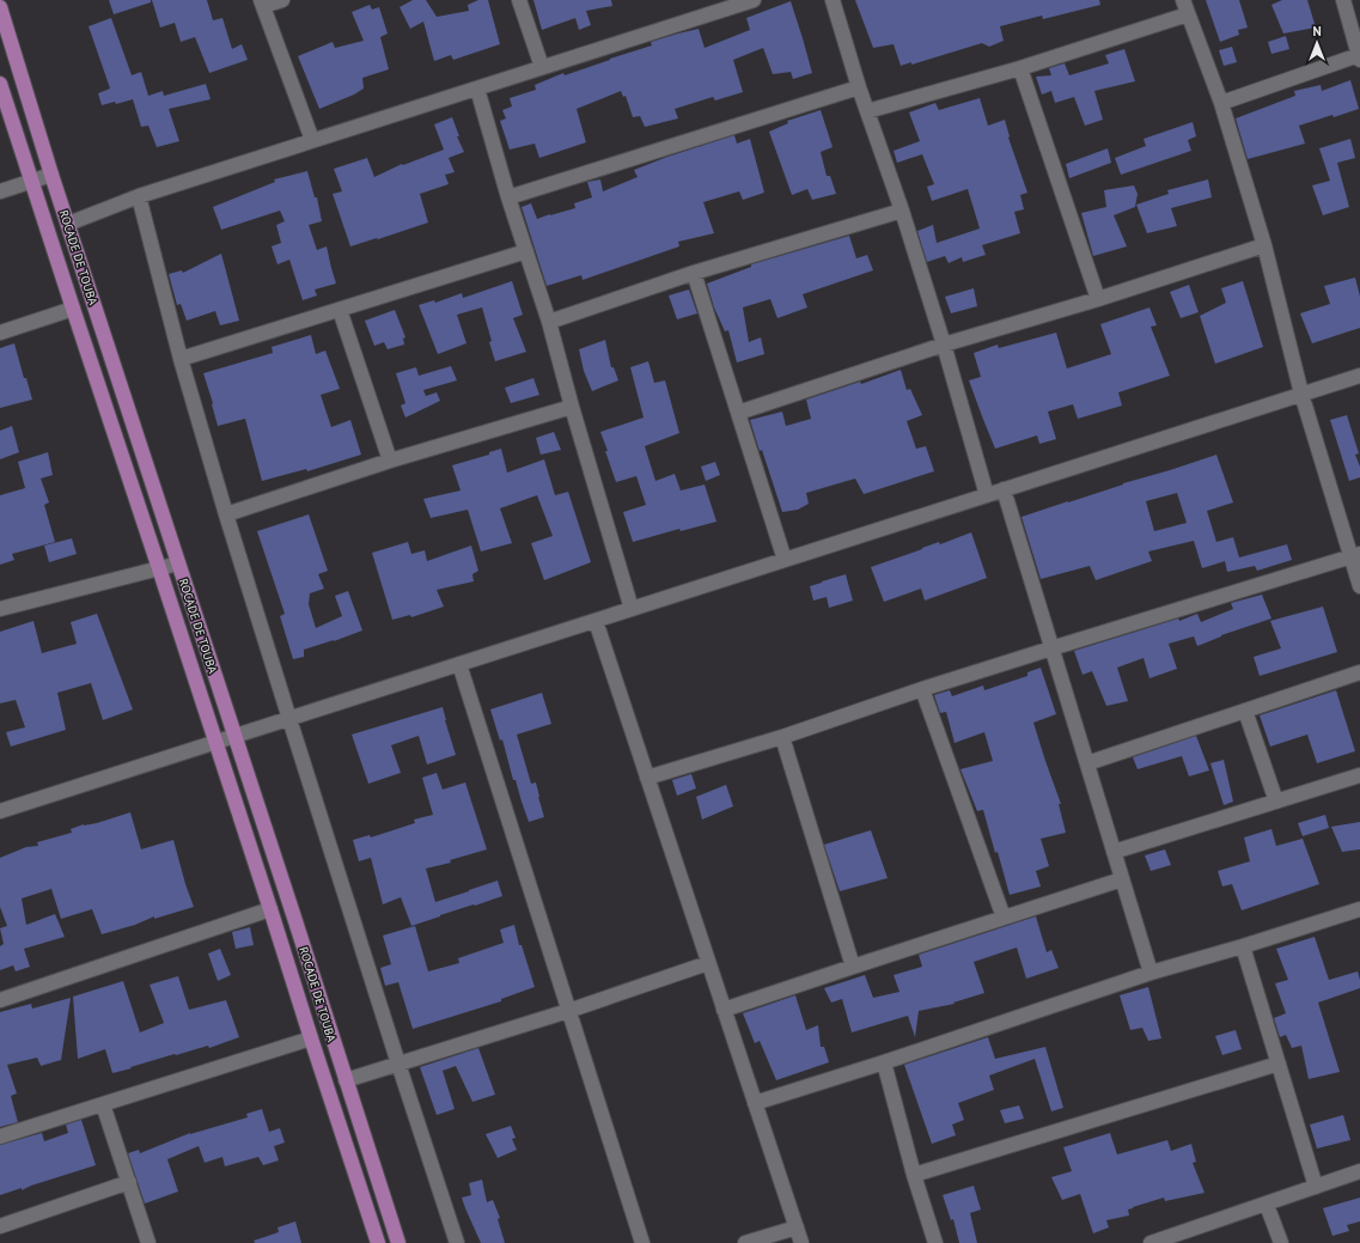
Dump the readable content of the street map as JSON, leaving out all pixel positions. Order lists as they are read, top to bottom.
{
  "streets": {
    "main road": ["ROCADE DE TOUBA"]
  },
  "north": "top"
}
